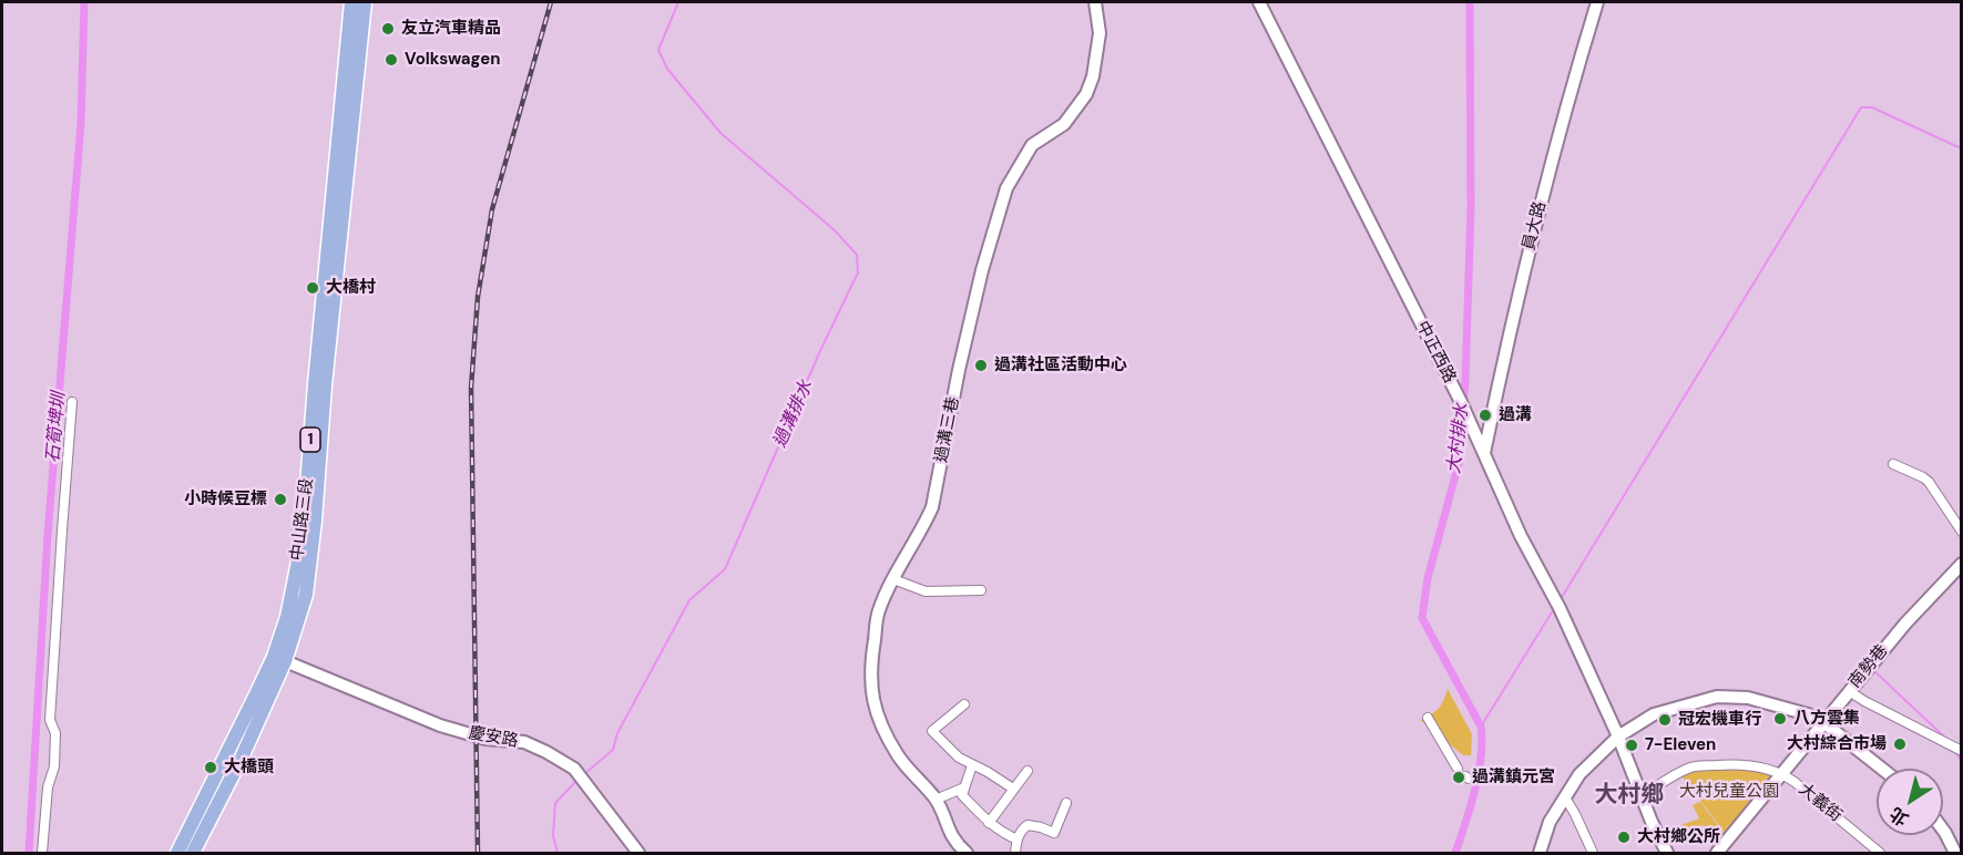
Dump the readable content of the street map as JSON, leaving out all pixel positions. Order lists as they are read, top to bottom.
{
  "streets": {
    "main road": ["1", "中山路三段"],
    "street": [
      "員大路",
      "中正西路",
      "過溝三巷",
      "南勢巷",
      "慶安路",
      "大義街"
    ]
  },
  "crossings": [
    ["員大路", "中正西路"],
    ["中正西路", "大義街"],
    ["中山路三段", "慶安路"],
    ["南勢巷", "大義街"]
  ],
  "districts": ["大村鄉"],
  "water": ["過溝排水", "石筍埤圳", "大村排水"],
  "parks": ["大村兒童公園"],
  "places": [
    "友立汽車精品",
    "Volkswagen",
    "大橋村",
    "過溝社區活動中心",
    "過溝",
    "小時候豆標",
    "八方雲集",
    "冠宏機車行",
    "大村綜合市場",
    "7-Eleven",
    "大橋頭",
    "過溝鎮元宮",
    "大村鄉公所"
  ],
  "north": "bottom left"
}
